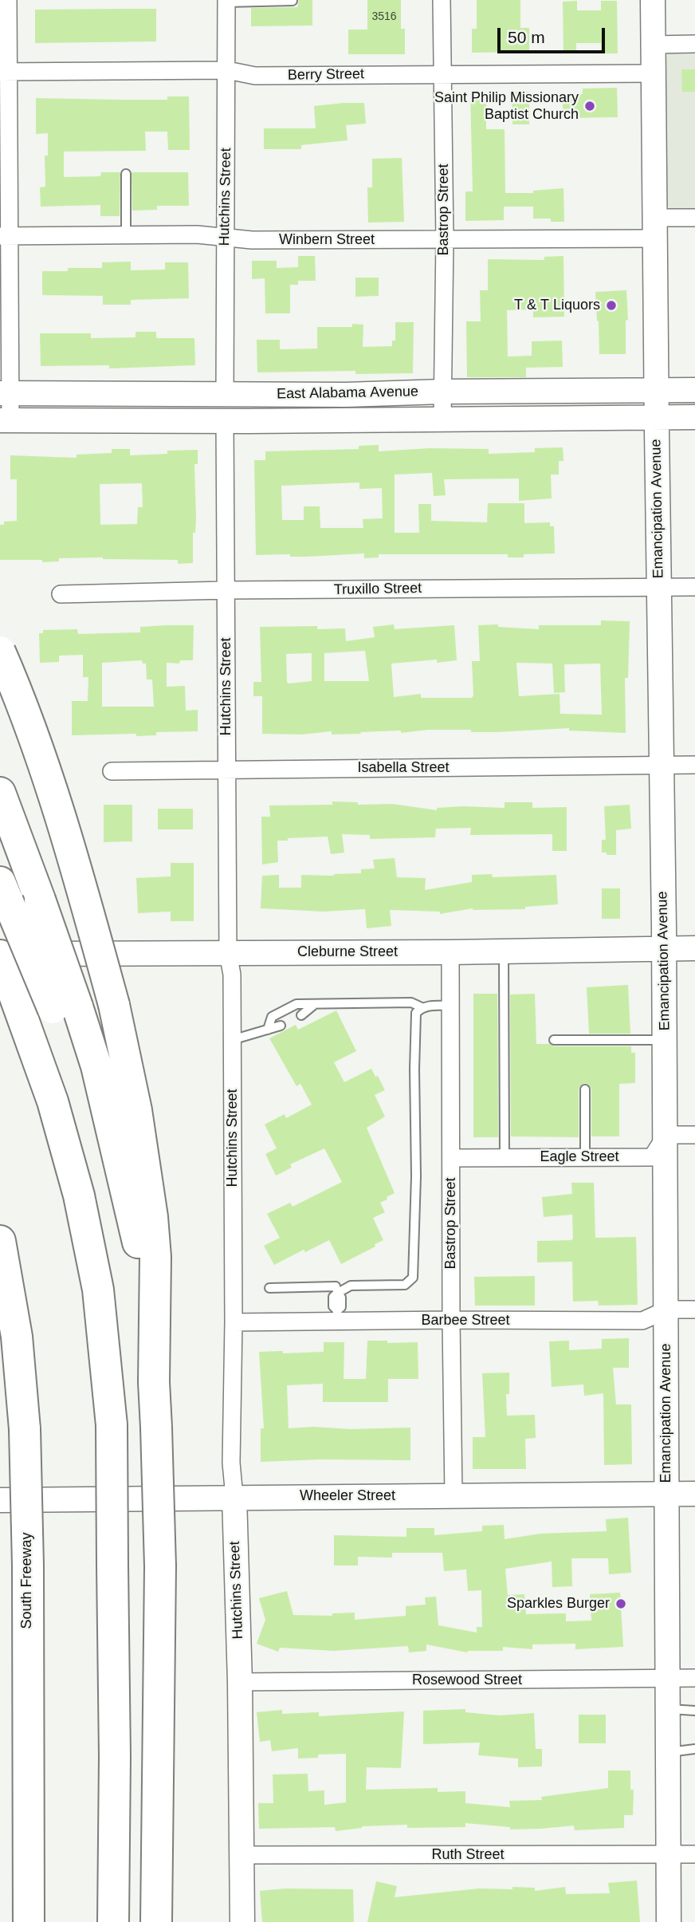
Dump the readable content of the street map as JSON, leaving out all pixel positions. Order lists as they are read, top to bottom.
{
  "streets": {
    "highway": ["South Freeway"],
    "main road": [
      "Hutchins Street",
      "East Alabama Avenue",
      "Emancipation Avenue",
      "Cleburne Street",
      "Wheeler Street"
    ],
    "street": [
      "Berry Street",
      "Bastrop Street",
      "Winbern Street",
      "Truxillo Street",
      "Isabella Street",
      "Eagle Street",
      "Barbee Street",
      "Rosewood Street",
      "Ruth Street"
    ]
  },
  "crossings": [
    ["Berry Street", "Hutchins Street"],
    ["Berry Street", "Bastrop Street"],
    ["Berry Street", "Emancipation Avenue"],
    ["Hutchins Street", "Winbern Street"],
    ["Hutchins Street", "East Alabama Avenue"],
    ["Hutchins Street", "Truxillo Street"],
    ["Hutchins Street", "Isabella Street"],
    ["Hutchins Street", "Cleburne Street"],
    ["Hutchins Street", "Barbee Street"],
    ["Hutchins Street", "Wheeler Street"],
    ["Hutchins Street", "Rosewood Street"],
    ["Hutchins Street", "Ruth Street"],
    ["Bastrop Street", "Winbern Street"],
    ["Bastrop Street", "East Alabama Avenue"],
    ["Bastrop Street", "Cleburne Street"],
    ["Bastrop Street", "Eagle Street"],
    ["Bastrop Street", "Barbee Street"],
    ["Bastrop Street", "Wheeler Street"],
    ["Winbern Street", "Emancipation Avenue"],
    ["East Alabama Avenue", "Emancipation Avenue"],
    ["Emancipation Avenue", "Truxillo Street"],
    ["Emancipation Avenue", "Isabella Street"],
    ["Emancipation Avenue", "Cleburne Street"],
    ["Emancipation Avenue", "Eagle Street"],
    ["Emancipation Avenue", "Barbee Street"],
    ["Emancipation Avenue", "Wheeler Street"],
    ["Emancipation Avenue", "Rosewood Street"],
    ["Emancipation Avenue", "Ruth Street"]
  ],
  "places": ["Saint Philip Missionary Baptist Church", "T & T Liquors", "Sparkles Burger"],
  "house_numbers": ["3516"],
  "scale_bar": "50 m"
}
